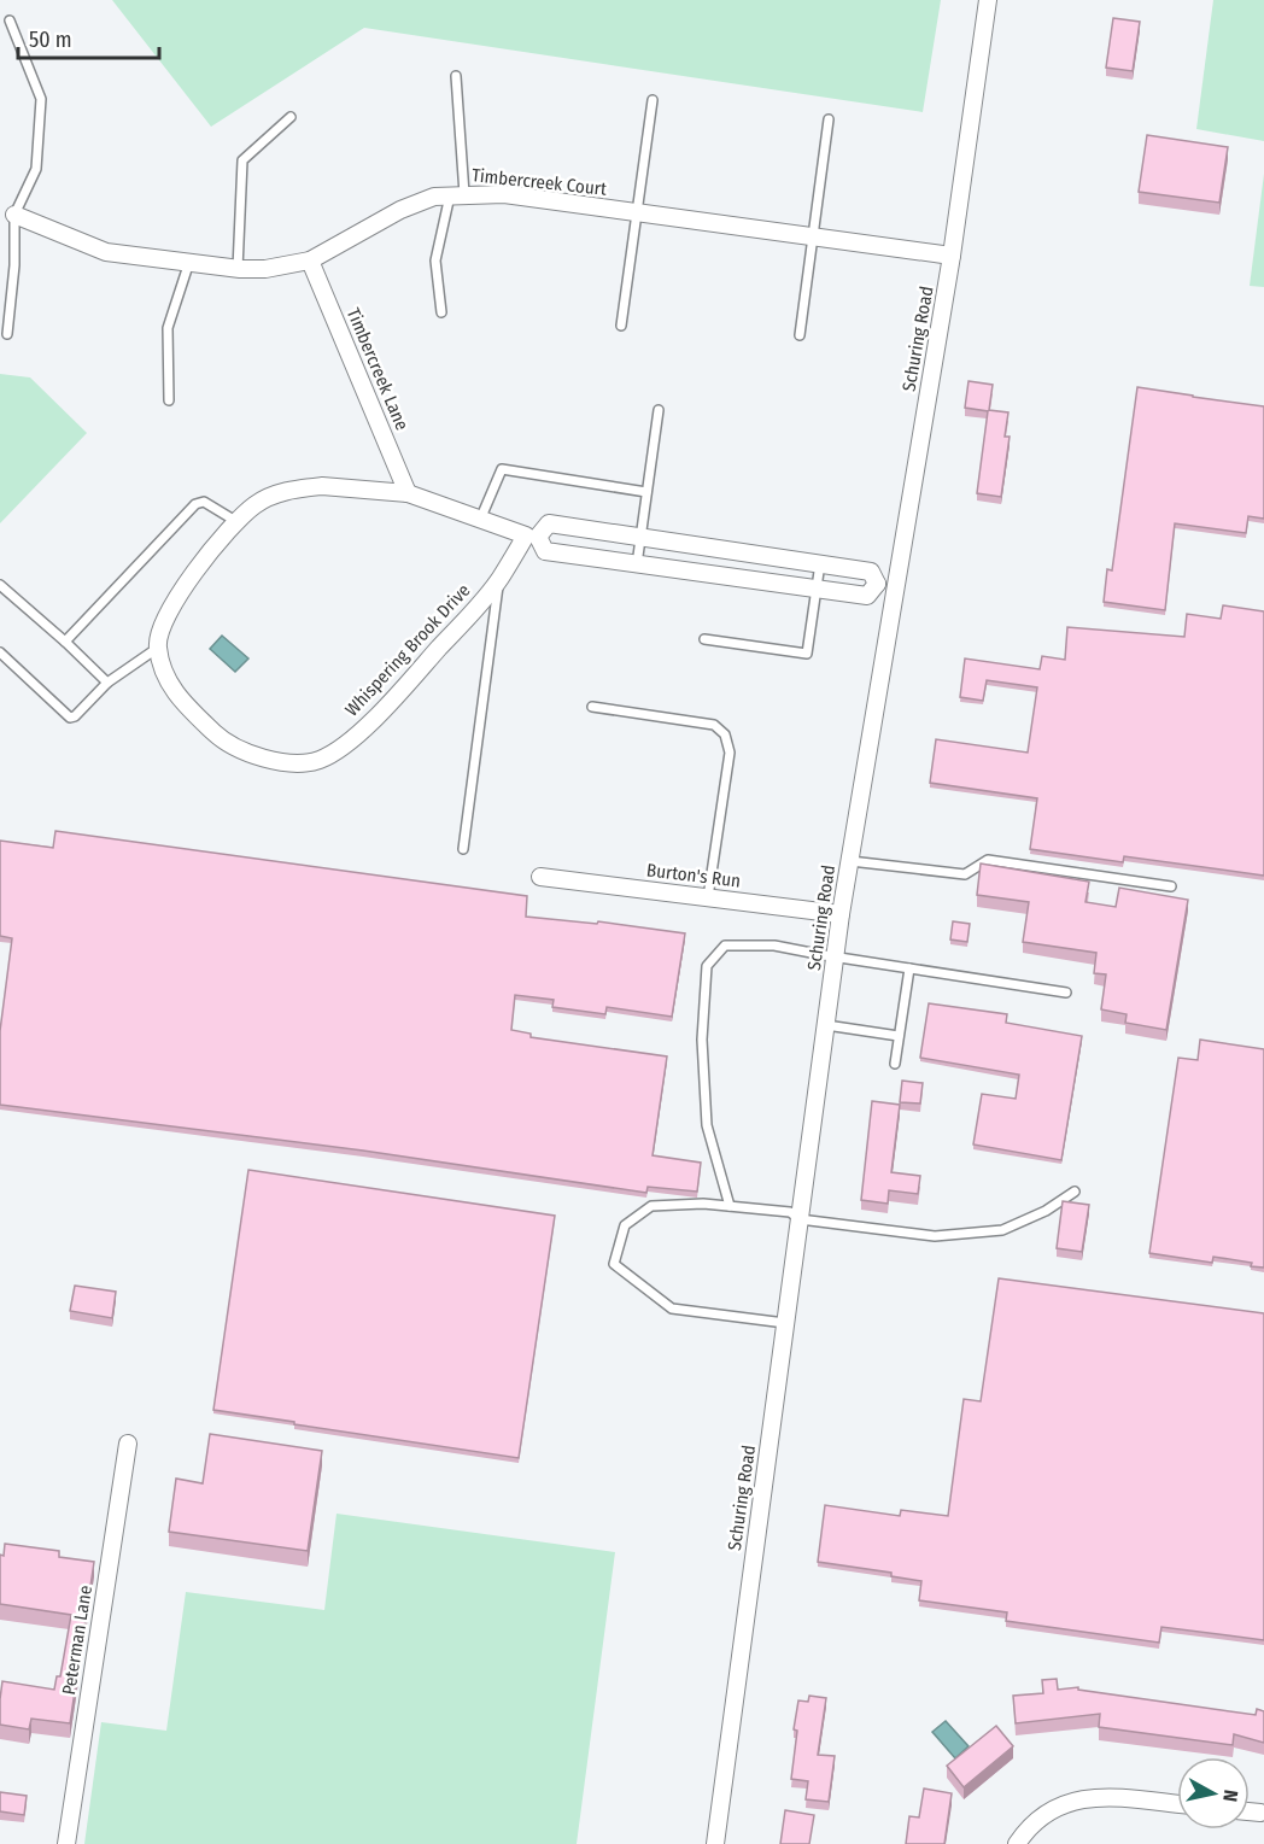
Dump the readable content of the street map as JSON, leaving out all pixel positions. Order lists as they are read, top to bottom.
{
  "streets": {
    "street": [
      "Timbercreek Court",
      "Schuring Road",
      "Timbercreek Lane",
      "Whispering Brook Drive",
      "Burton's Run",
      "Peterman Lane"
    ]
  },
  "crossings": [
    ["Timbercreek Court", "Schuring Road"],
    ["Timbercreek Court", "Timbercreek Lane"],
    ["Schuring Road", "Burton's Run"]
  ],
  "scale_bar": "50 m",
  "north": "right"
}
